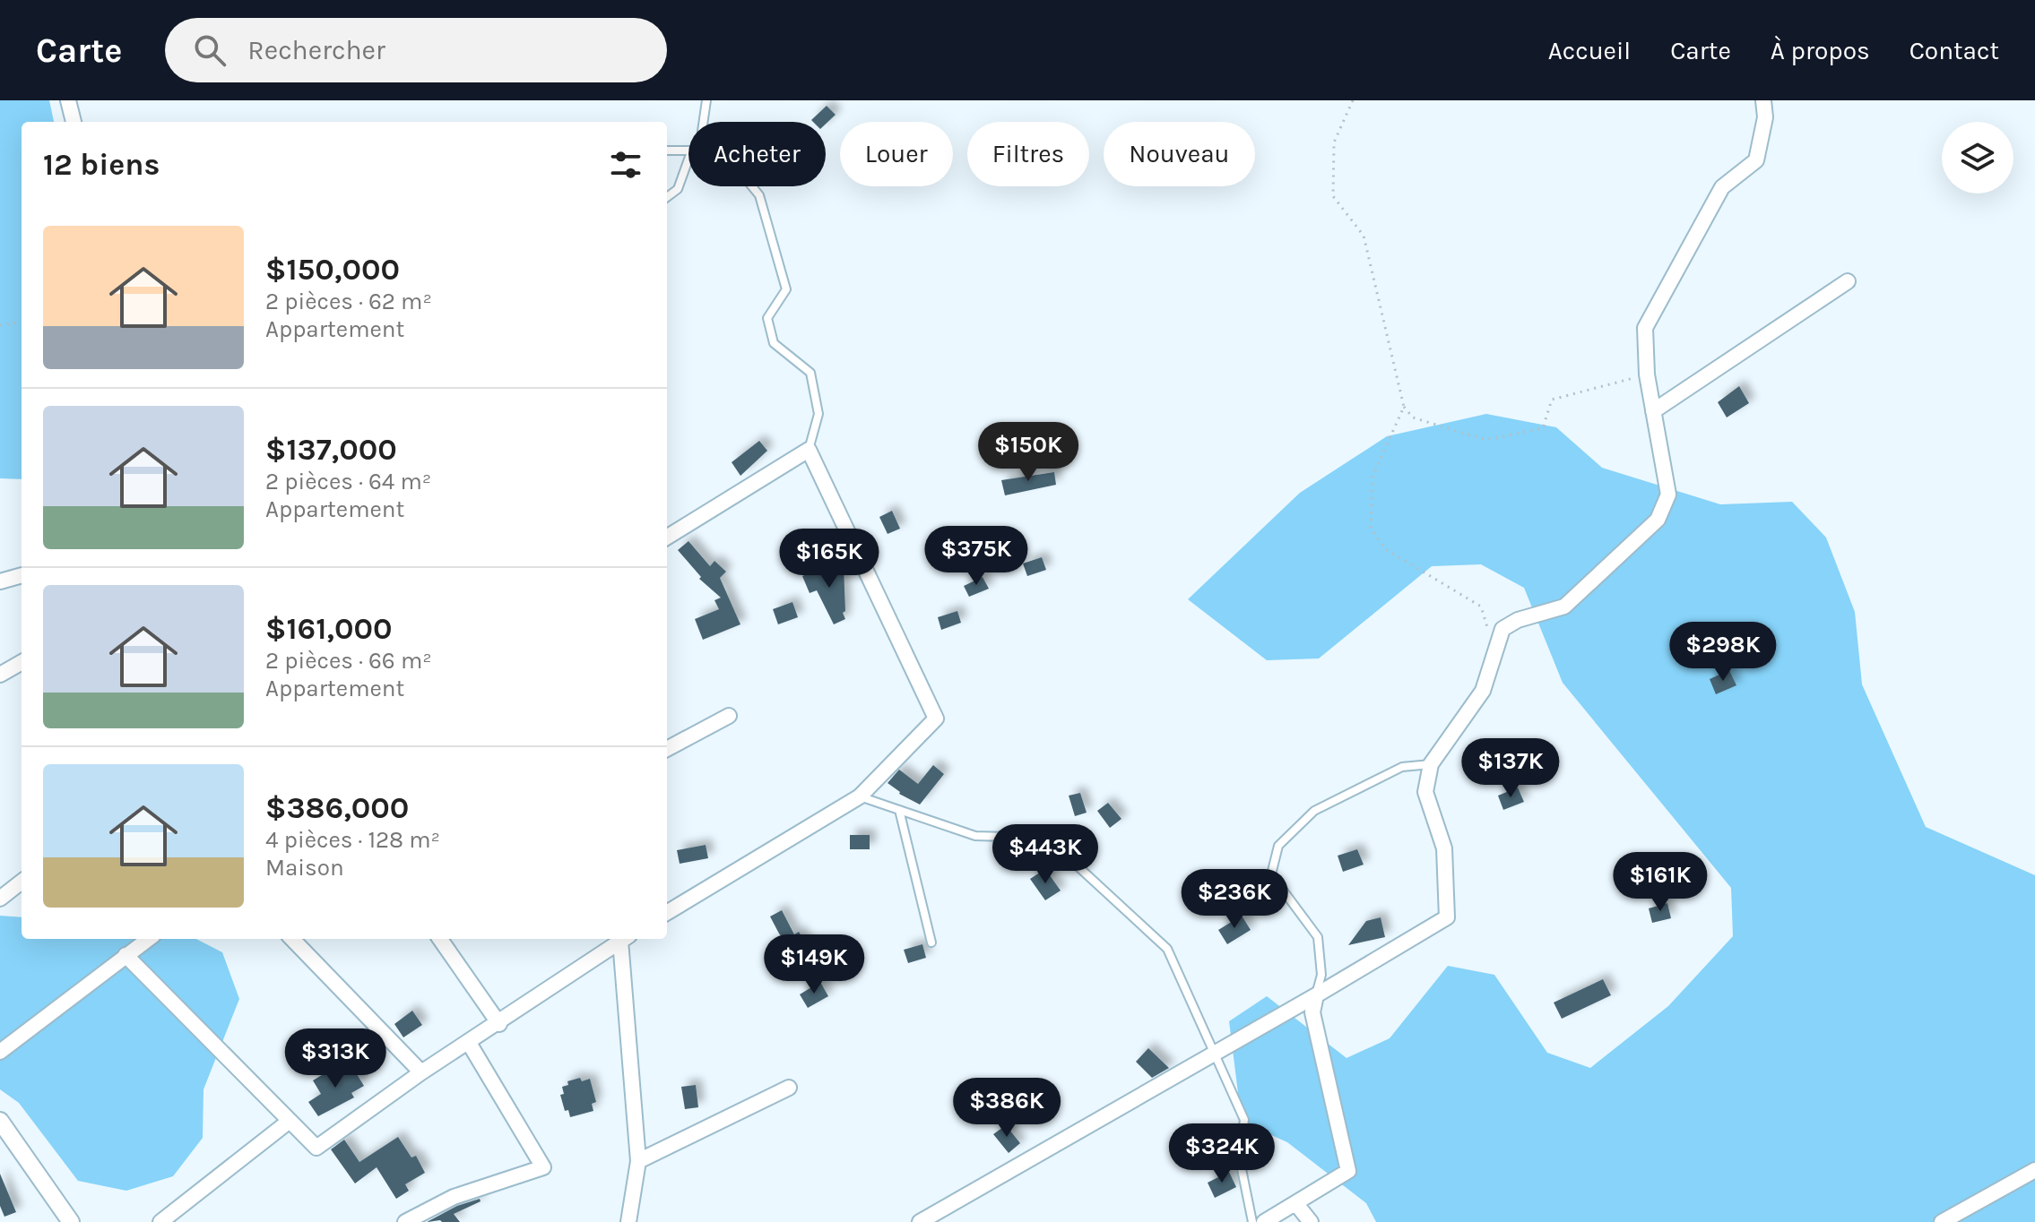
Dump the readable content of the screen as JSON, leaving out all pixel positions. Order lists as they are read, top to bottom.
{
  "page": {
    "header": "Carte",
    "search": "Rechercher",
    "nav": [
      "Accueil",
      "Carte",
      "À propos",
      "Contact"
    ],
    "chip": [
      "Acheter",
      "Louer",
      "Filtres",
      "Nouveau"
    ],
    "heading": "12 biens",
    "list": [
      {
        "name": "$150,000",
        "note": "2 pièces · 62 m² · Appartement"
      },
      {
        "name": "$137,000",
        "note": "2 pièces · 64 m² · Appartement"
      },
      {
        "name": "$161,000",
        "note": "2 pièces · 66 m² · Appartement"
      },
      {
        "name": "$386,000",
        "note": "4 pièces · 128 m² · Maison"
      }
    ],
    "price": [
      "$150K",
      "$375K",
      "$165K",
      "$298K",
      "$137K",
      "$443K",
      "$161K",
      "$236K",
      "$149K",
      "$313K",
      "$386K",
      "$324K"
    ]
  }
}
